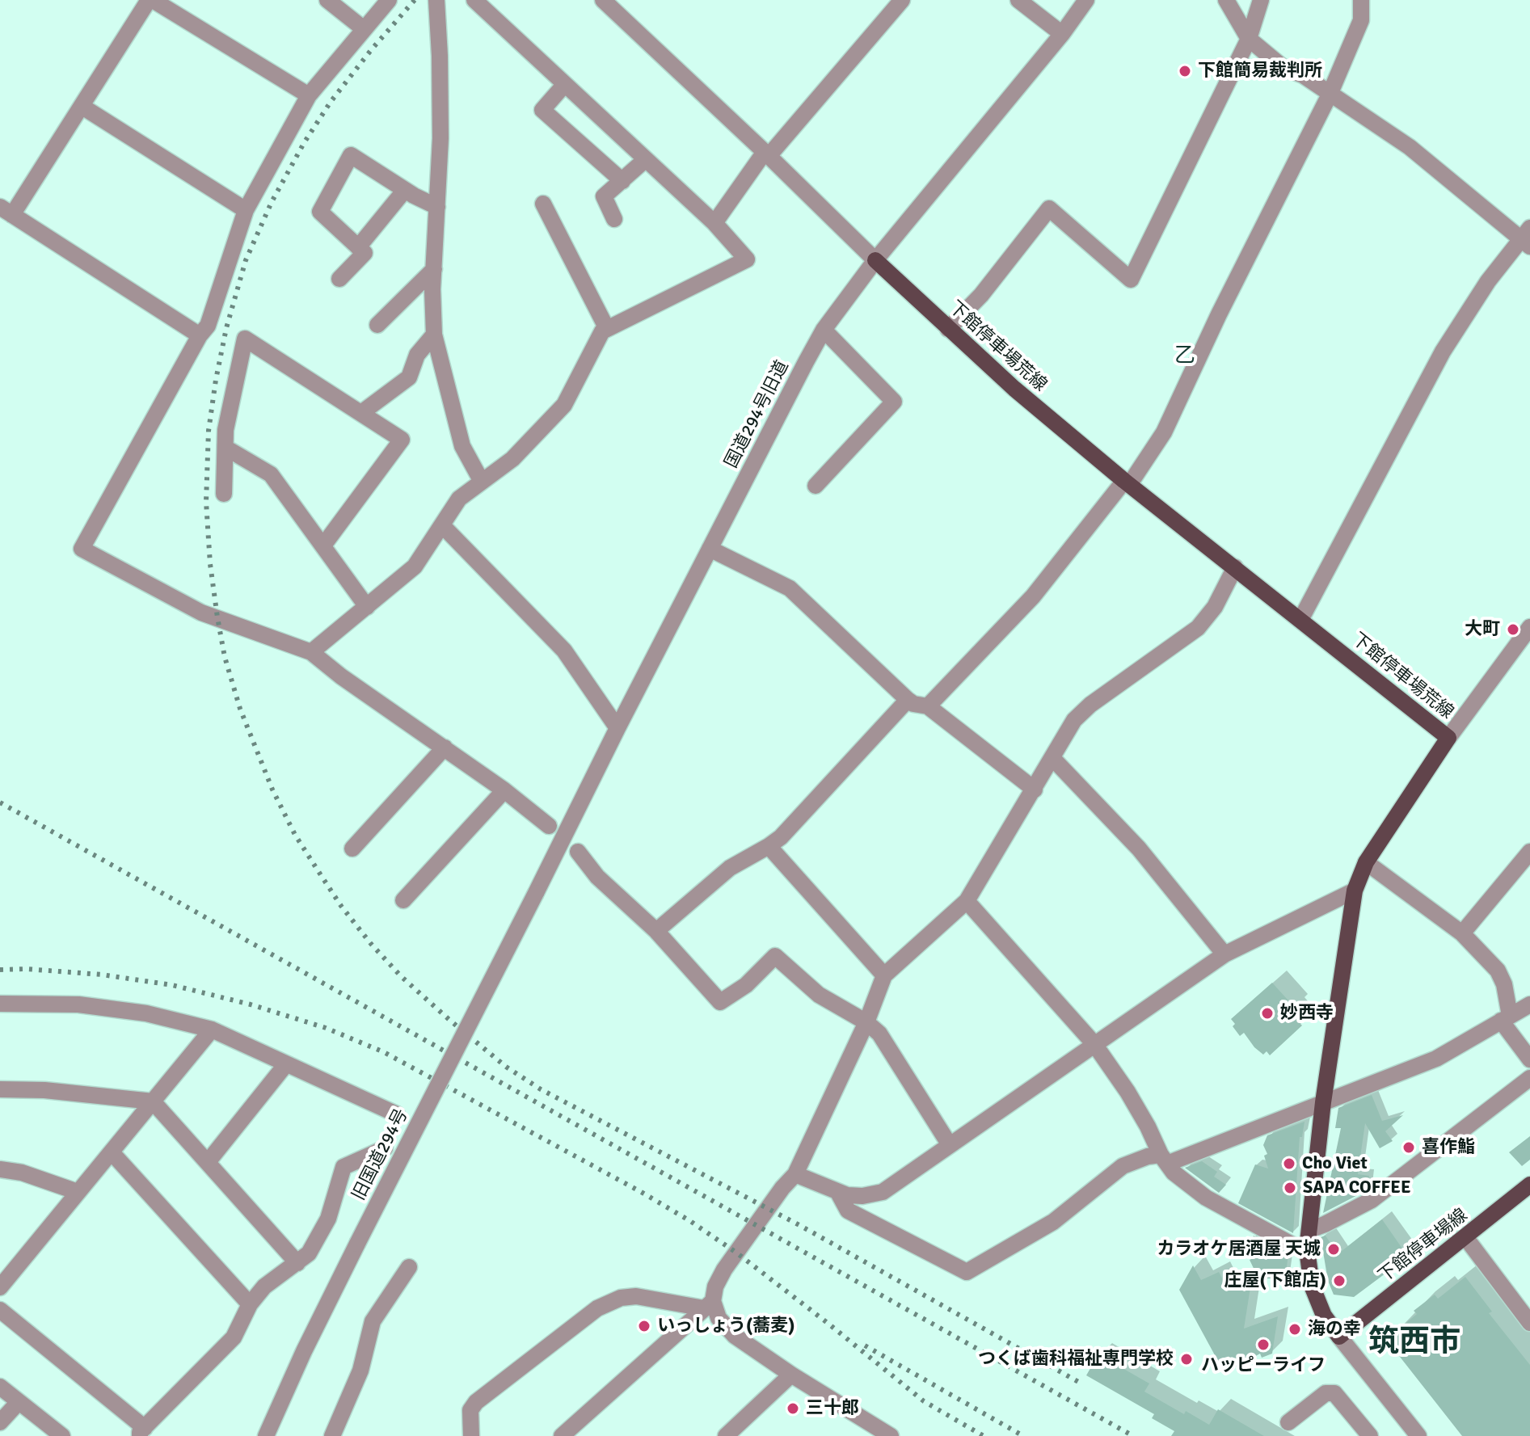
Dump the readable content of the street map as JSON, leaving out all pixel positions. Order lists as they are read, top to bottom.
{
  "streets": {
    "main road": ["下館停車場荒線", "下館停車場線"],
    "street": ["国道294号旧道", "旧国道294号"]
  },
  "crossings": [
    ["下館停車場荒線", "国道294号旧道"],
    ["下館停車場荒線", "下館停車場線"],
    ["国道294号旧道", "旧国道294号"]
  ],
  "districts": ["乙", "筑西市"],
  "places": [
    "下館簡易裁判所",
    "大町",
    "妙西寺",
    "喜作鮨",
    "Cho Viet",
    "SAPA COFFEE",
    "カラオケ居酒屋 天城",
    "庄屋(下館店)",
    "いっしょう(蕎麦)",
    "海の幸",
    "ハッピーライフ",
    "つくば歯科福祉専門学校",
    "三十郎"
  ]
}
